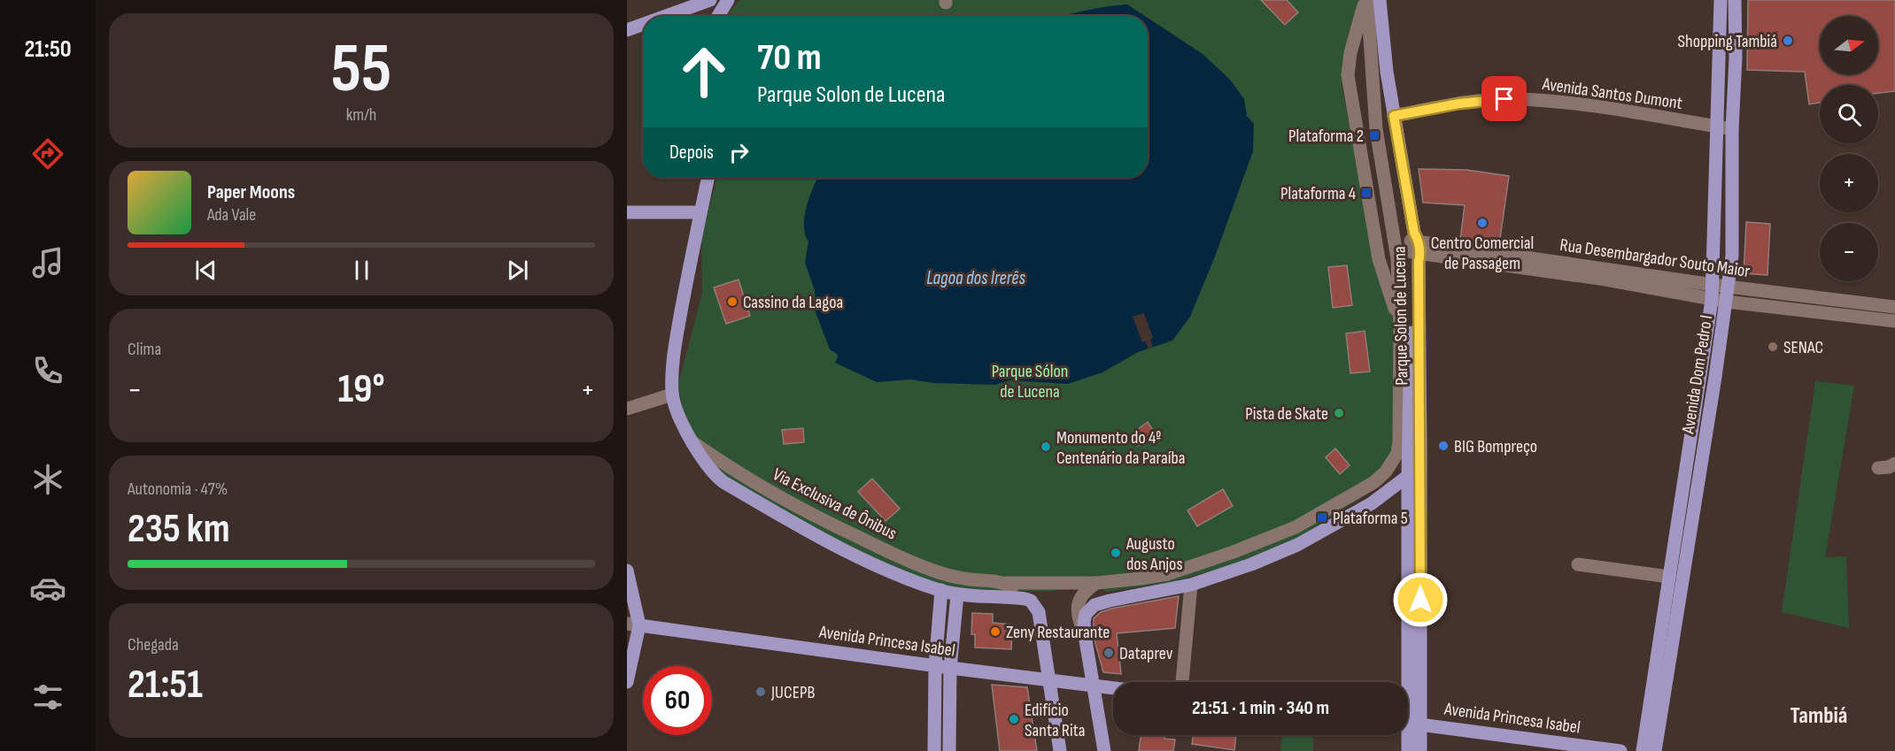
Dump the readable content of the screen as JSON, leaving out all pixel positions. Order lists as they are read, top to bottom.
{
  "streets": {
    "main road": ["Parque Solon de Lucena", "Avenida Dom Pedro I", "Avenida Princesa Isabel"],
    "street": ["Avenida Santos Dumont", "Rua Desembargador Souto Maior", "Via Exclusiva de Ônibus"]
  },
  "crossings": [
    ["Avenida Santos Dumont", "Parque Solon de Lucena"],
    ["Avenida Santos Dumont", "Avenida Dom Pedro I"],
    ["Rua Desembargador Souto Maior", "Parque Solon de Lucena"],
    ["Rua Desembargador Souto Maior", "Avenida Dom Pedro I"]
  ],
  "districts": ["Tambiá"],
  "water": ["Lagoa dos Irerês"],
  "parks": ["Parque Sólon de Lucena"],
  "places": {
    "other": [
      "Shopping Tambiá",
      "Centro Comercial de Passagem",
      "Cassino da Lagoa",
      "SENAC",
      "Pista de Skate",
      "BIG Bompreço",
      "Monumento do 4º Centenário da Paraíba",
      "Augusto dos Anjos",
      "Zeny Restaurante",
      "Dataprev",
      "JUCEPB",
      "Edifício Santa Rita"
    ],
    "transit": ["Plataforma 2", "Plataforma 4", "Plataforma 5"]
  },
  "north": "right",
  "page": {
    "tabs": "21:50",
    "tile": [
      ["55", "km/h"],
      "Clima",
      ["Autonomia · 47%", "235 km"],
      ["Chegada", "21:51"]
    ],
    "map_buttons": ["+", "−"],
    "turn": ["70 m", "Parque Solon de Lucena"],
    "then": "Depois",
    "song": ["Paper Moons", "Ada Vale"],
    "heat": ["−", "19°", "+"],
    "limit": "60",
    "trip": "21:51 · 1 min · 340 m"
  }
}
